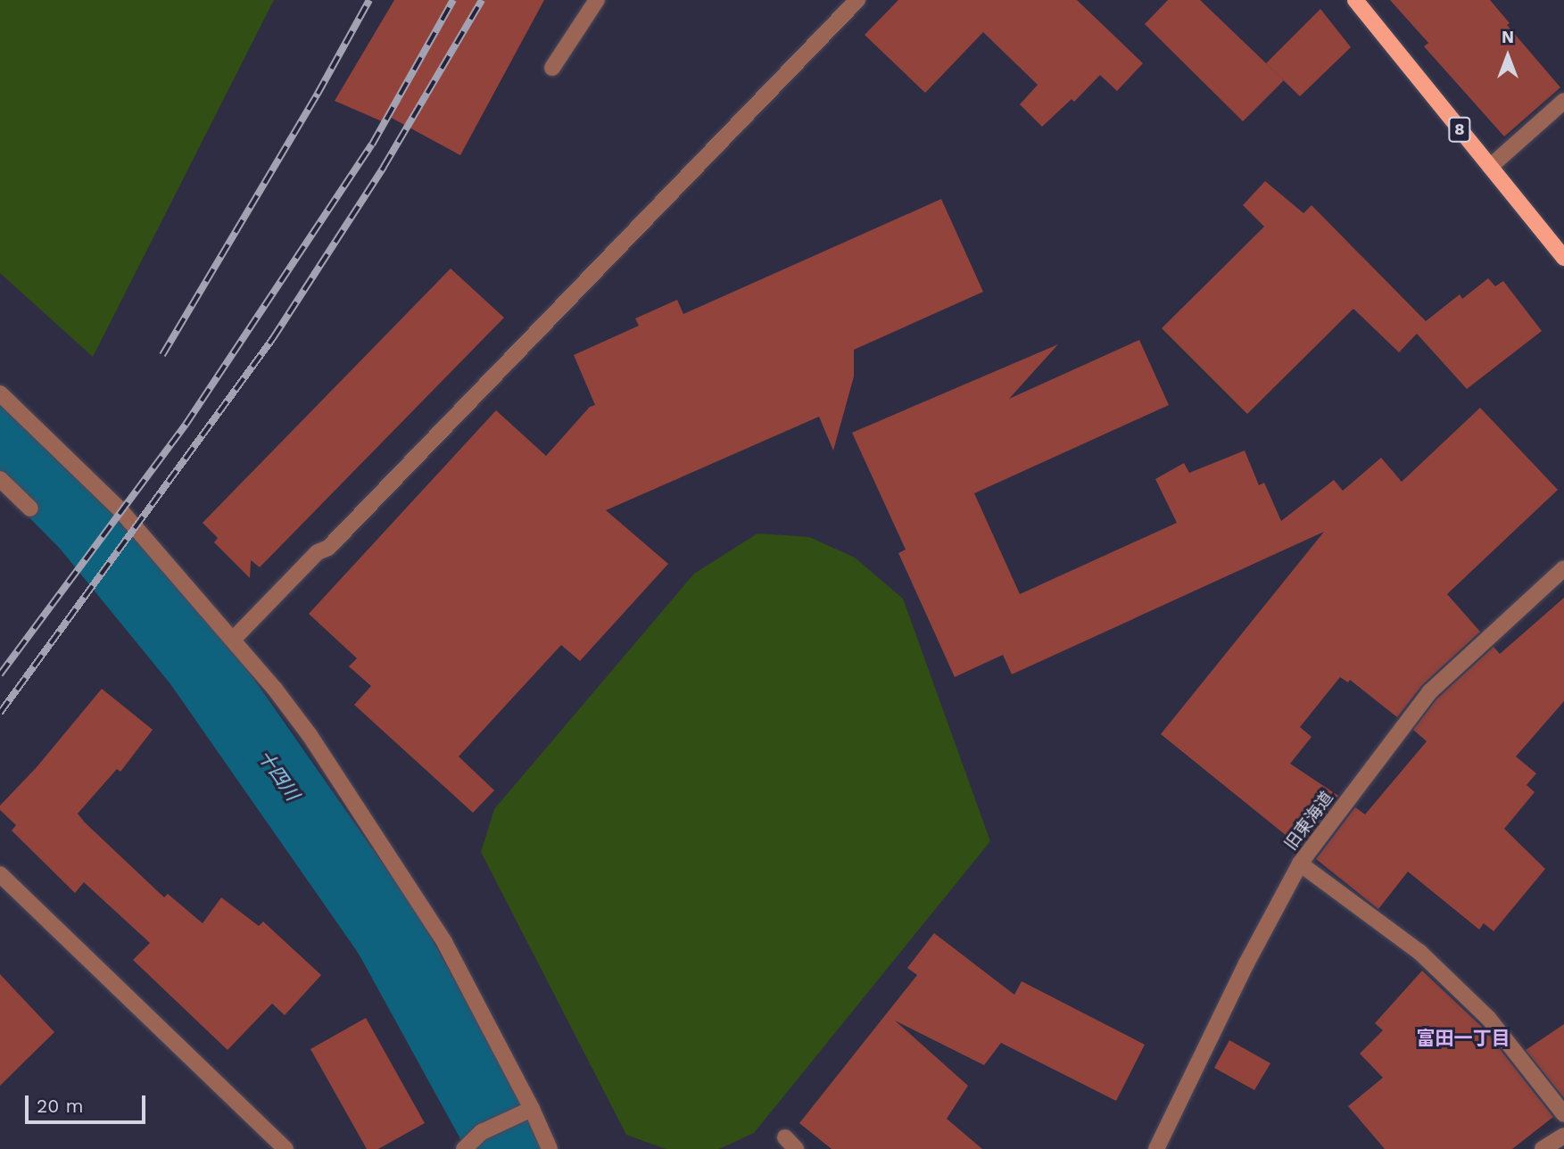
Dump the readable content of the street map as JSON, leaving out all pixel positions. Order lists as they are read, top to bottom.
{
  "streets": {
    "main road": ["8"],
    "street": ["旧東海道"]
  },
  "districts": ["富田一丁目"],
  "water": ["十四川"],
  "scale_bar": "20 m",
  "north": "top"
}
